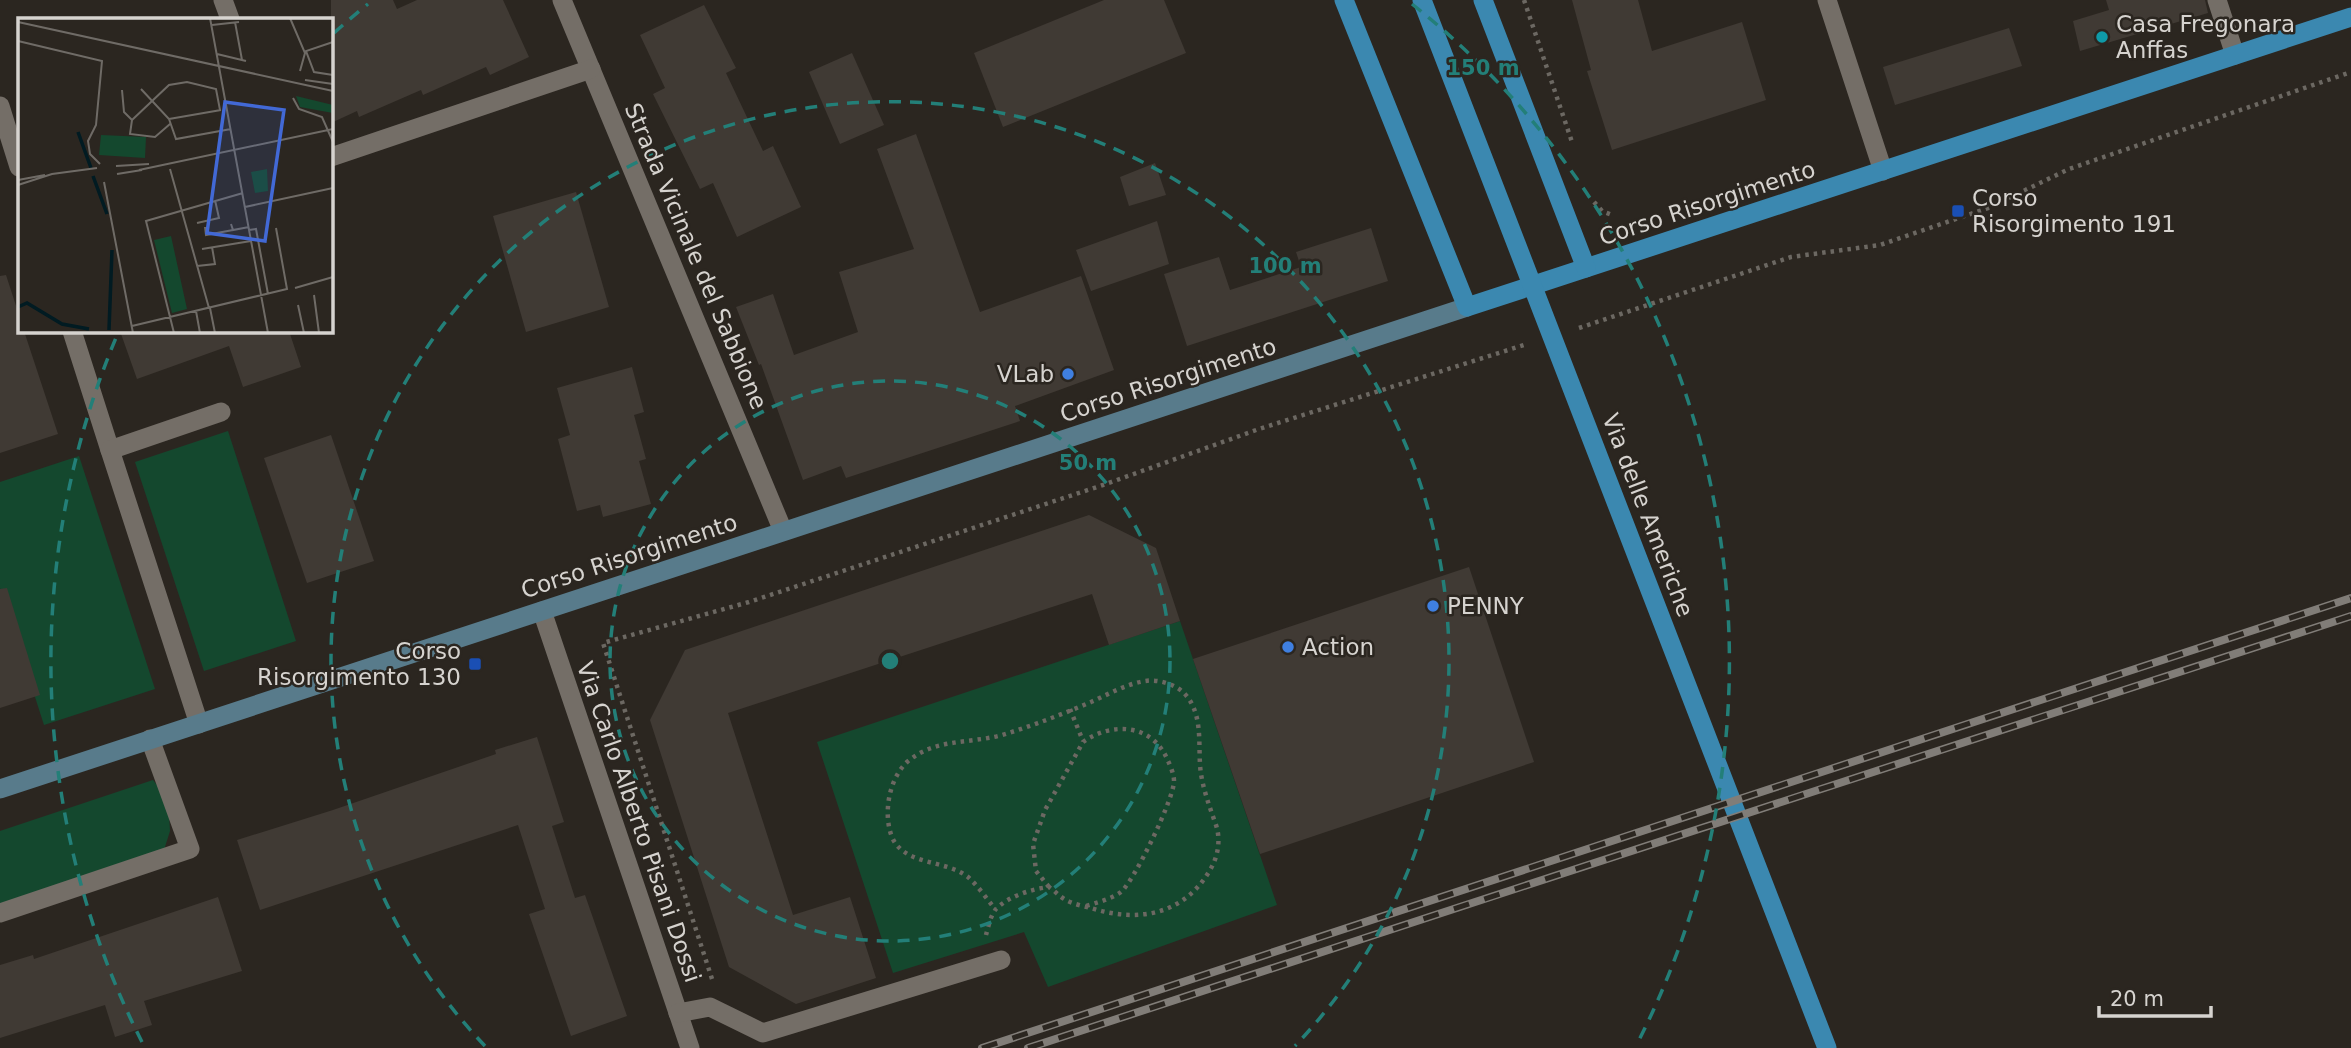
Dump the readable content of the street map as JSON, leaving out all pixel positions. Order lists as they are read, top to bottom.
{
  "streets": {
    "main road": ["Corso Risorgimento", "Via delle Americhe"],
    "street": ["Strada Vicinale del Sabbione", "Via Carlo Alberto Pisani Dossi"]
  },
  "crossings": [
    ["Corso Risorgimento", "Strada Vicinale del Sabbione"],
    ["Corso Risorgimento", "Via Carlo Alberto Pisani Dossi"]
  ],
  "places": {
    "other": [
      "Casa Fregonara Anffas",
      "VLab",
      "PENNY",
      "Action"
    ],
    "transit": ["Corso Risorgimento 191", "Corso Risorgimento 130"]
  },
  "scale_bar": "20 m",
  "rings": ["150 m", "100 m", "50 m"]
}
